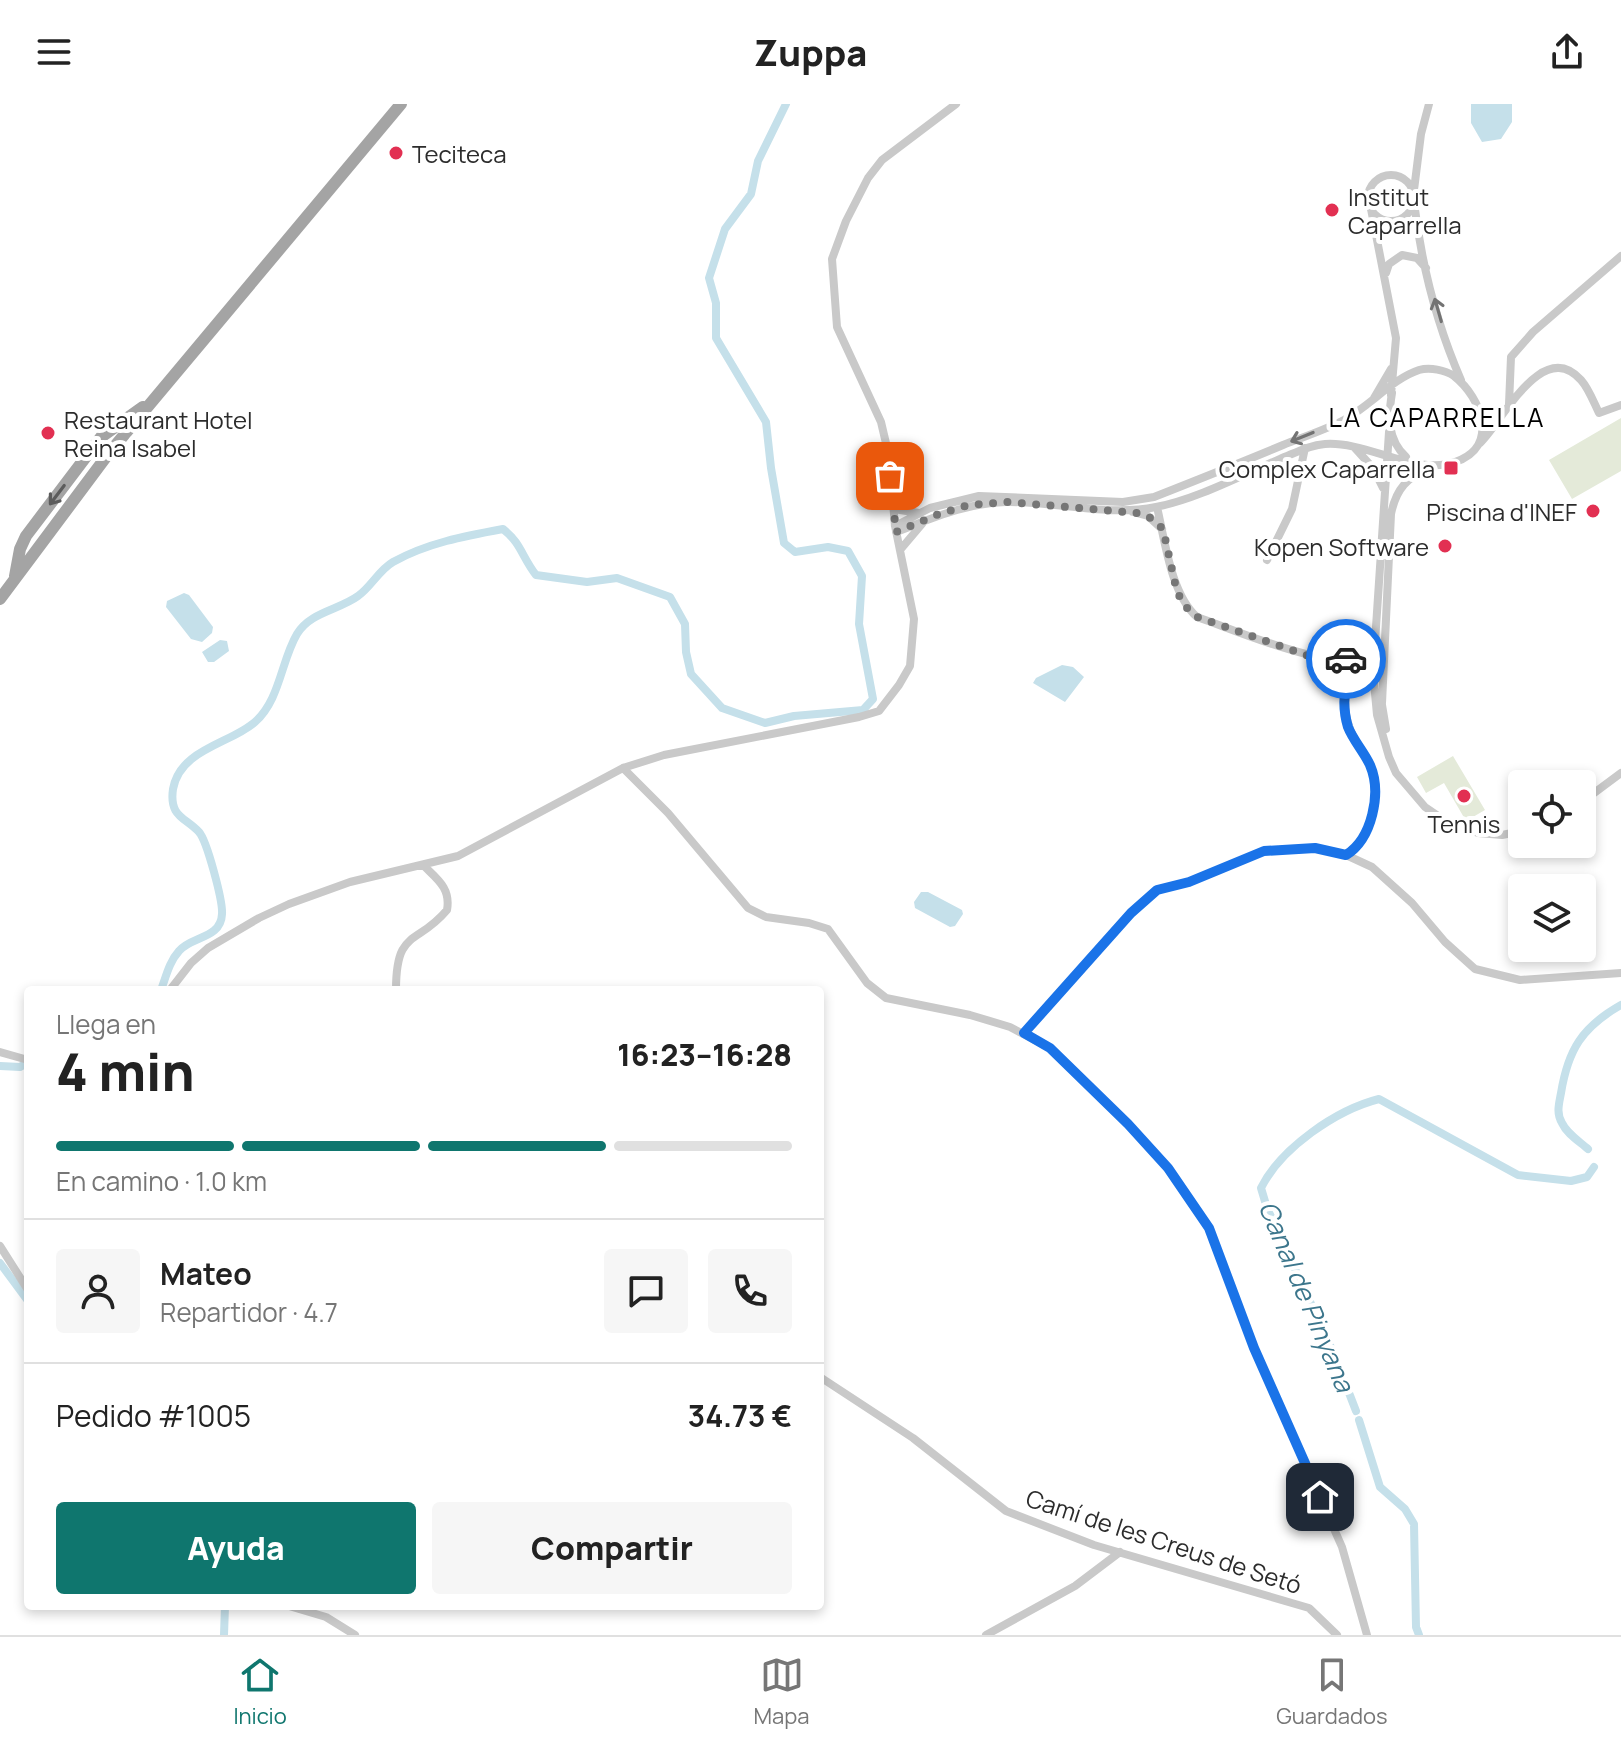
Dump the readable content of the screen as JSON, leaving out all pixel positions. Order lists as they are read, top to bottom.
{
  "streets": {
    "street": ["Camí de les Creus de Setó"]
  },
  "districts": ["LA CAPARRELLA"],
  "water": ["Canal de Pinyana"],
  "places": {
    "other": [
      "Teciteca",
      "Institut Caparrella",
      "Restaurant Hotel Reina Isabel",
      "Piscina d'INEF",
      "Kopen Software",
      "Tennis"
    ],
    "transit": ["Complex Caparrella"]
  },
  "page": {
    "header": "Zuppa",
    "heading": ["4 min", "Llega en", "16:23–16:28"],
    "panel": [
      "Mateo",
      "Repartidor · 4.7",
      "Pedido #1005",
      "34.73 €"
    ],
    "bar": "En camino · 1.0 km",
    "buttons": ["Ayuda", "Compartir"],
    "tabs": ["Inicio", "Mapa", "Guardados"]
  }
}
